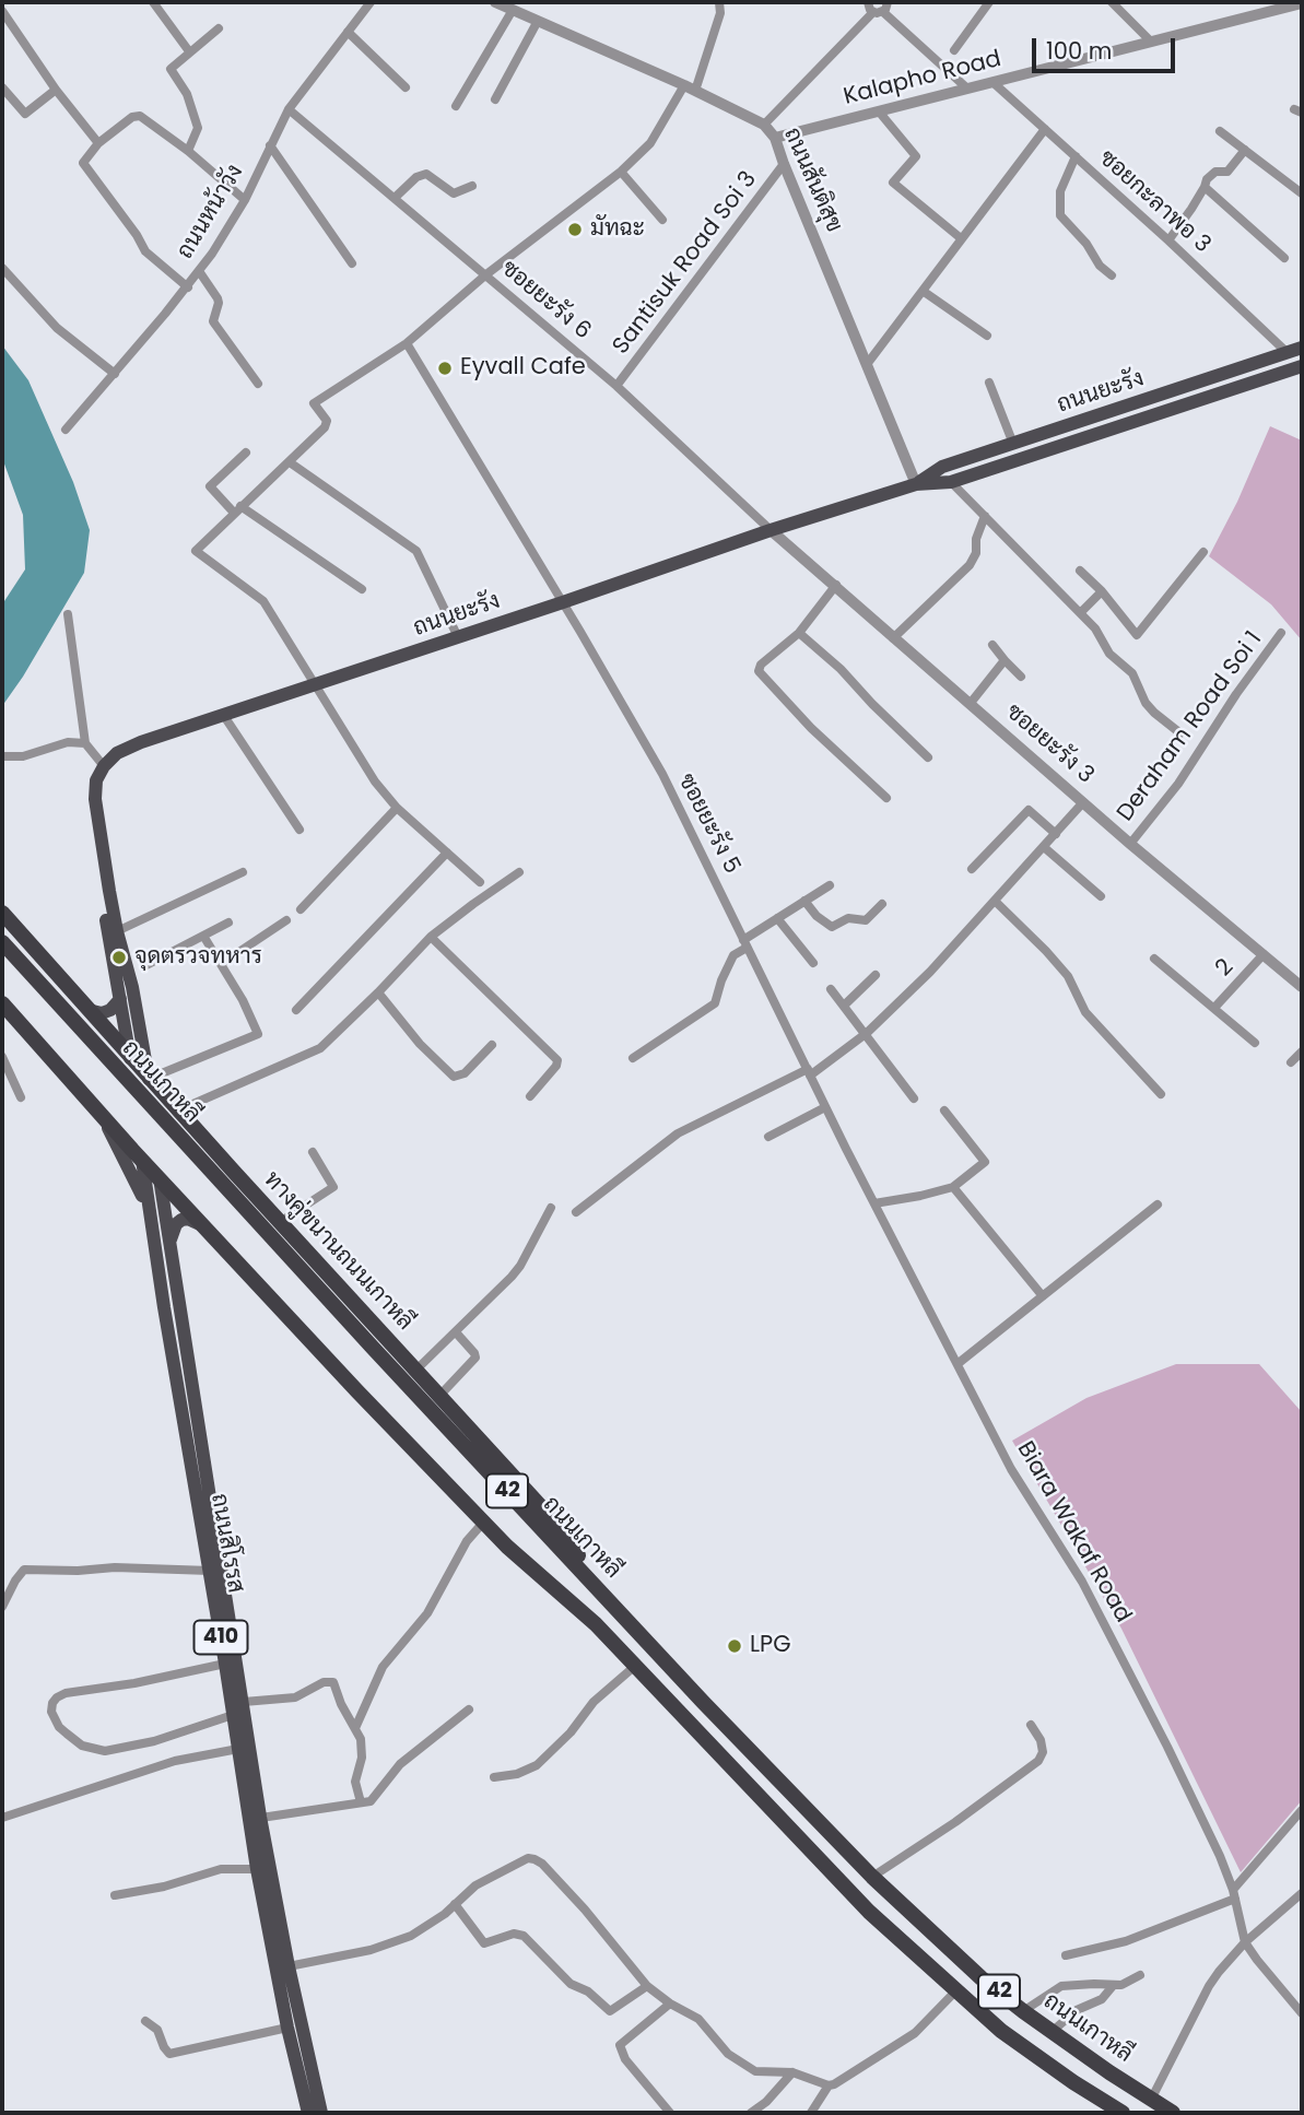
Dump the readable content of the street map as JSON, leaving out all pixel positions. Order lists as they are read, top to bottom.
{
  "streets": {
    "highway": ["ถนนเกาหลี", "ทางคู่ขนานถนนเกาหลี", "42"],
    "main road": ["ถนนยะรัง", "ถนนสิโรรส", "410"],
    "street": [
      "Kalapho Road",
      "ถนนสันติสุข",
      "ซอยกะลาพอ 3",
      "ถนนหน้าวัง",
      "Santisuk Road Soi 3",
      "ซอยยะรัง 6",
      "Deraham Road Soi 1",
      "ซอยยะรัง 3",
      "ซอยยะรัง 5",
      "2",
      "Biara Wakaf Road"
    ]
  },
  "crossings": [
    ["Kalapho Road", "ถนนสันติสุข"],
    ["Kalapho Road", "ซอยกะลาพอ 3"],
    ["ถนนสันติสุข", "Santisuk Road Soi 3"],
    ["ถนนสันติสุข", "ถนนยะรัง"],
    ["ซอยกะลาพอ 3", "ถนนยะรัง"],
    ["ถนนหน้าวัง", "ซอยยะรัง 6"],
    ["Santisuk Road Soi 3", "ซอยยะรัง 6"],
    ["ซอยยะรัง 6", "ถนนยะรัง"],
    ["ซอยยะรัง 6", "ซอยยะรัง 3"],
    ["ถนนยะรัง", "ซอยยะรัง 3"],
    ["ถนนยะรัง", "ซอยยะรัง 5"],
    ["Deraham Road Soi 1", "ซอยยะรัง 3"],
    ["ซอยยะรัง 3", "2"],
    ["ซอยยะรัง 5", "Biara Wakaf Road"],
    ["ถนนเกาหลี", "ทางคู่ขนานถนนเกาหลี"]
  ],
  "places": [
    "มัทฉะ",
    "Eyvall Cafe",
    "จุดตรวจทหาร",
    "LPG"
  ],
  "scale_bar": "100 m"
}
